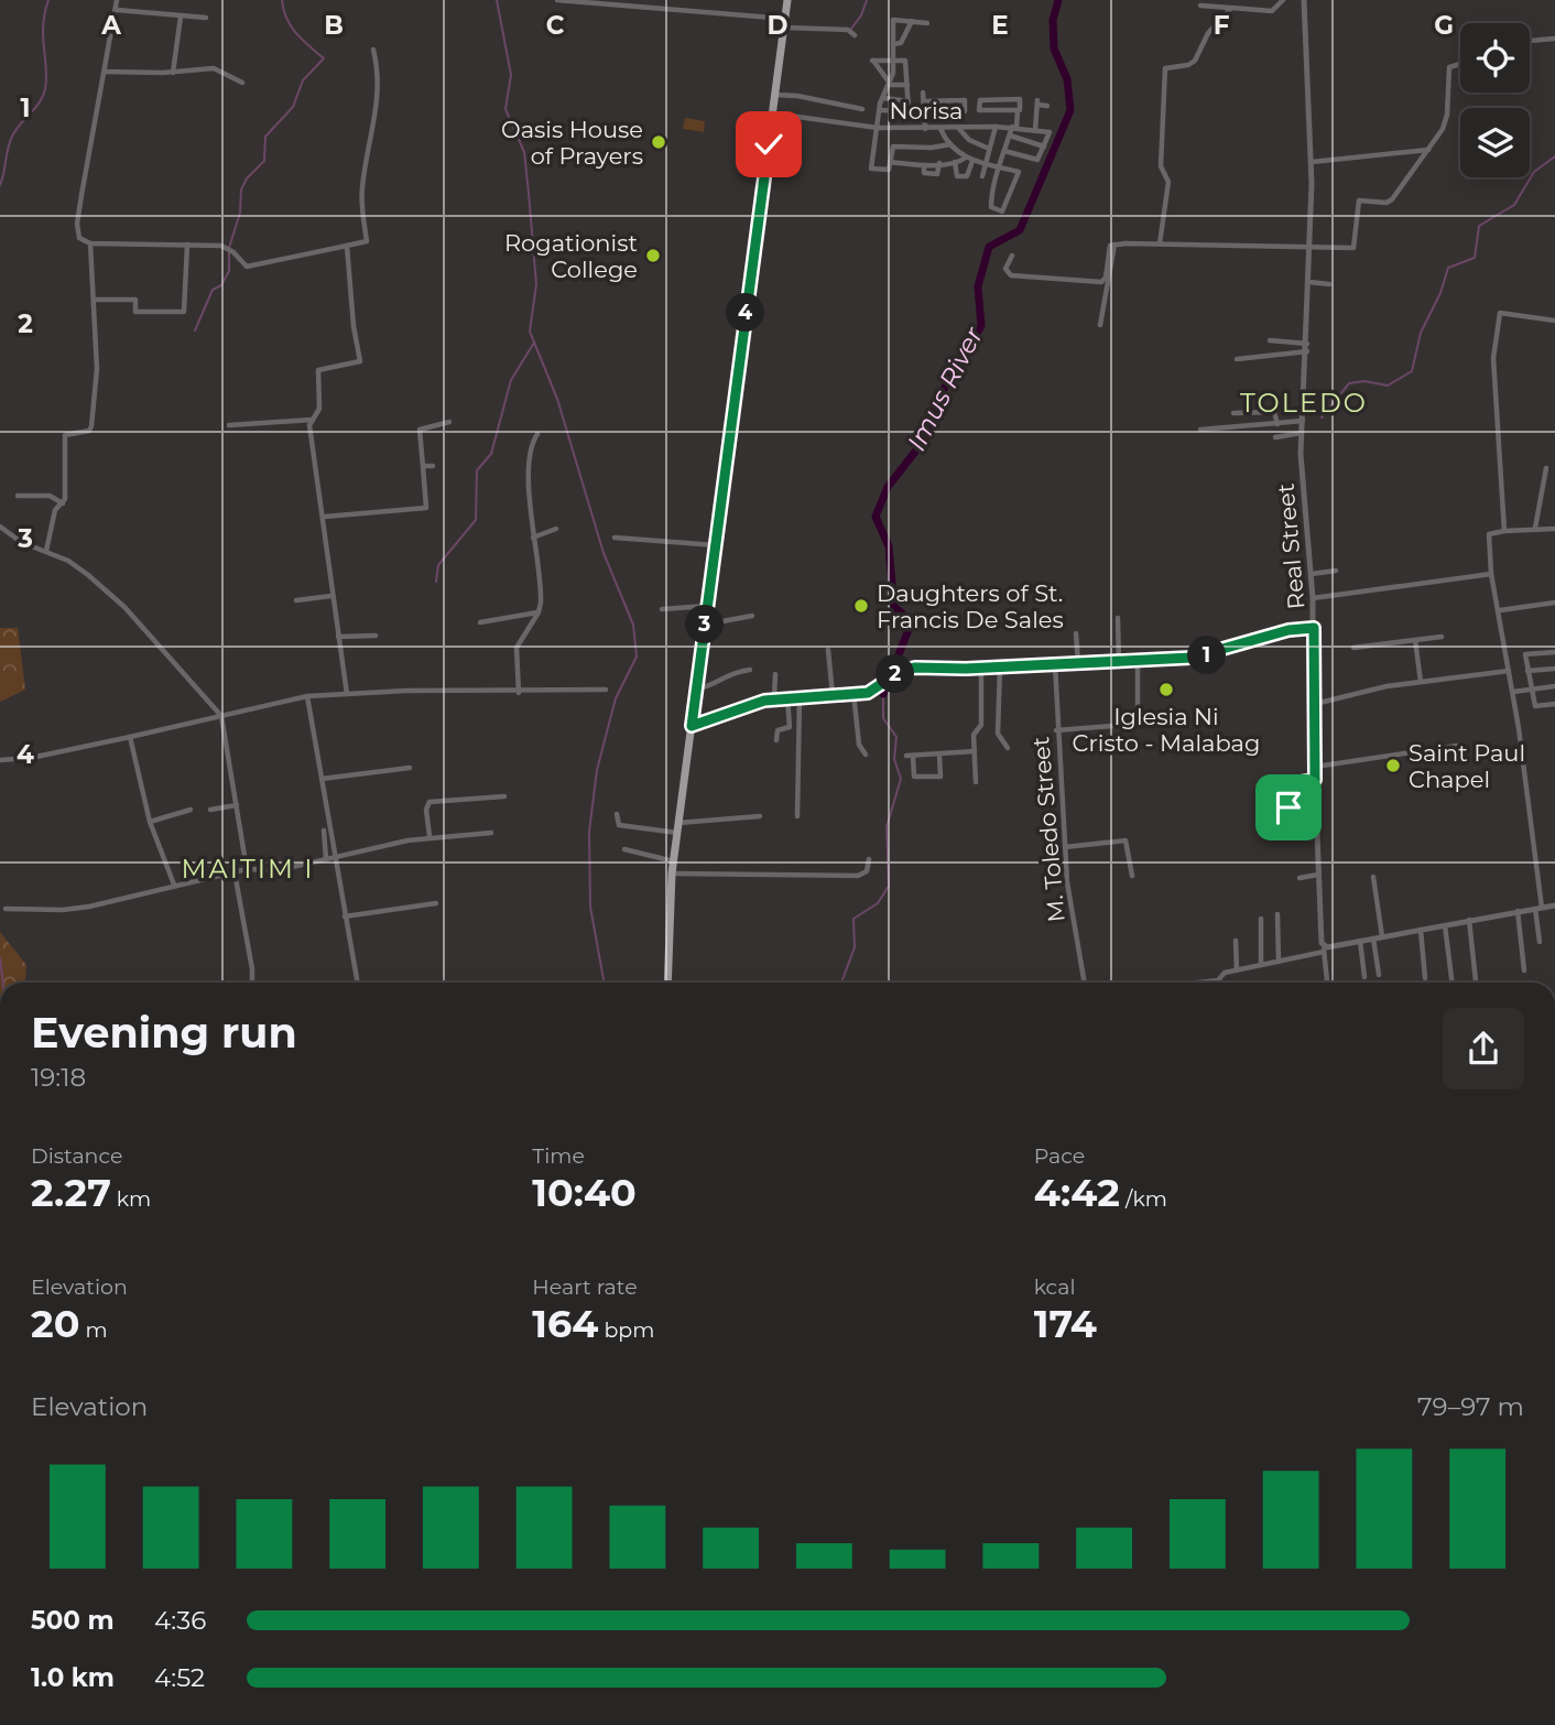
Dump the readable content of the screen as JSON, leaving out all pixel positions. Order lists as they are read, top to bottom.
{
  "streets": {
    "street": ["Norisa", "Real Street", "M. Toledo Street"]
  },
  "districts": ["TOLEDO", "MAITIM I"],
  "water": ["Imus River"],
  "places": [
    "Oasis House of Prayers",
    "Rogationist College",
    "Daughters of St. Francis De Sales",
    "Iglesia Ni Cristo - Malabag",
    "Saint Paul Chapel"
  ],
  "page": {
    "pins": [
      "4",
      "3",
      "1",
      "2"
    ],
    "heading": ["Evening run", "19:18"],
    "stats": [
      ["Distance", "2.27 km"],
      ["Time", "10:40"],
      ["Pace", "4:42 /km"],
      ["Elevation", "20 m"],
      ["Heart rate", "164 bpm"],
      ["kcal", "174"]
    ],
    "chart": ["Elevation", "79–97 m"],
    "list": [
      {
        "name": "500 m",
        "note": "4:36"
      },
      {
        "name": "1.0 km",
        "note": "4:52"
      }
    ]
  },
  "grid": {
    "columns": [
      "A",
      "B",
      "C",
      "D",
      "E",
      "F",
      "G"
    ],
    "rows": [
      "1",
      "2",
      "3",
      "4"
    ]
  }
}
